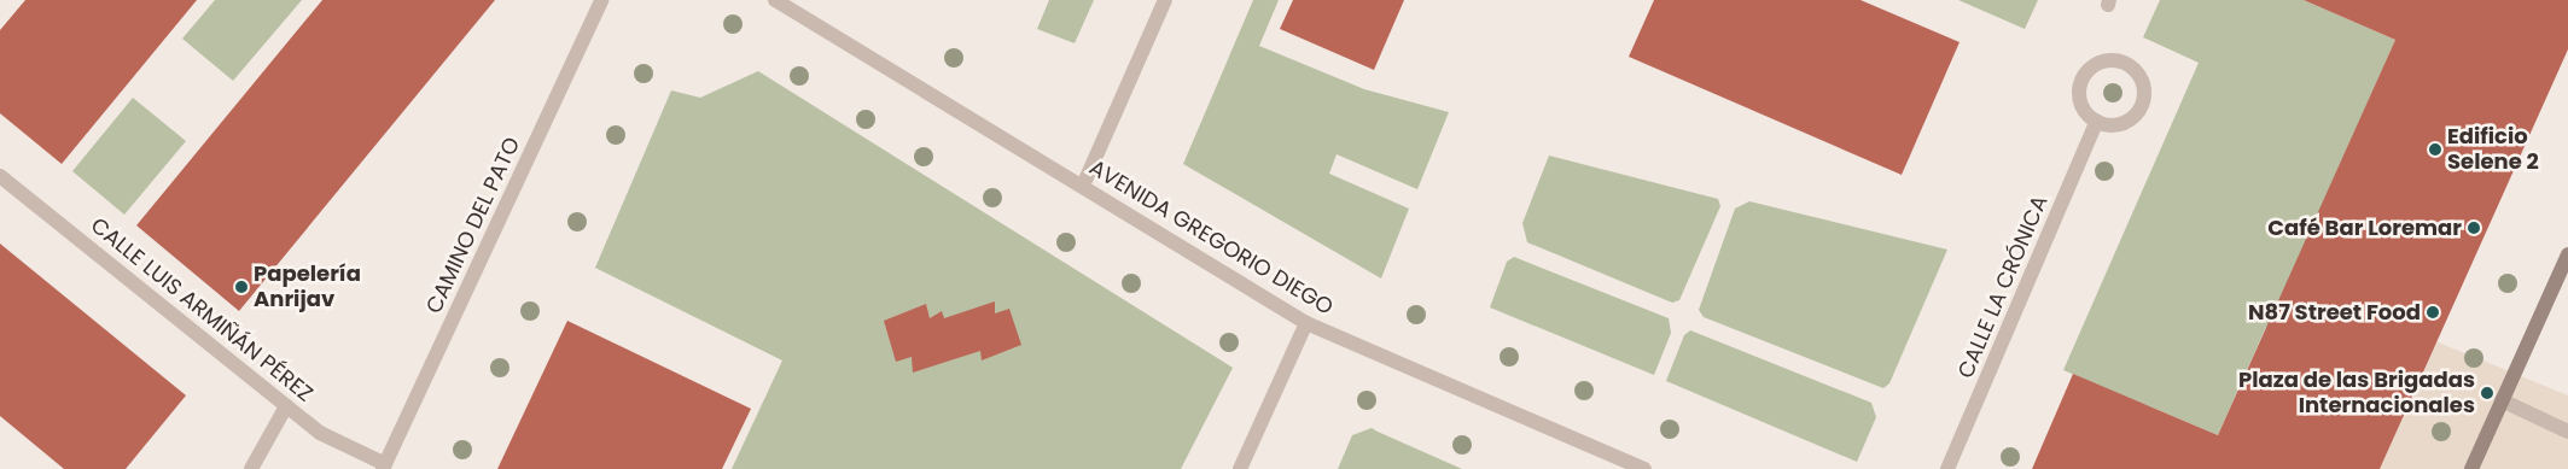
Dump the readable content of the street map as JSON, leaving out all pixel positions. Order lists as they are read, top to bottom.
{
  "streets": {
    "street": [
      "CAMINO DEL PATO",
      "AVENIDA GREGORIO DIEGO",
      "CALLE LA CRÓNICA",
      "CALLE LUIS ARMIÑÁN PÉREZ"
    ]
  },
  "crossings": [
    ["CAMINO DEL PATO", "CALLE LUIS ARMIÑÁN PÉREZ"]
  ],
  "places": [
    "Edificio Selene 2",
    "Café Bar Loremar",
    "Papelería Anrijav",
    "N87 Street Food",
    "Plaza de las Brigadas Internacionales"
  ]
}
